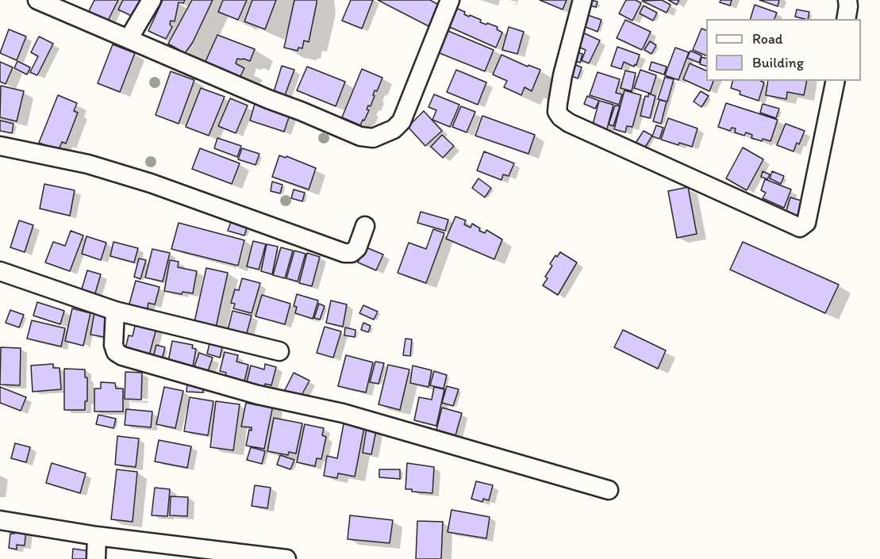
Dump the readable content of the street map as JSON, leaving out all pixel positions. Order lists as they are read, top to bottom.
{
  "legend": ["Road", "Building"]
}
